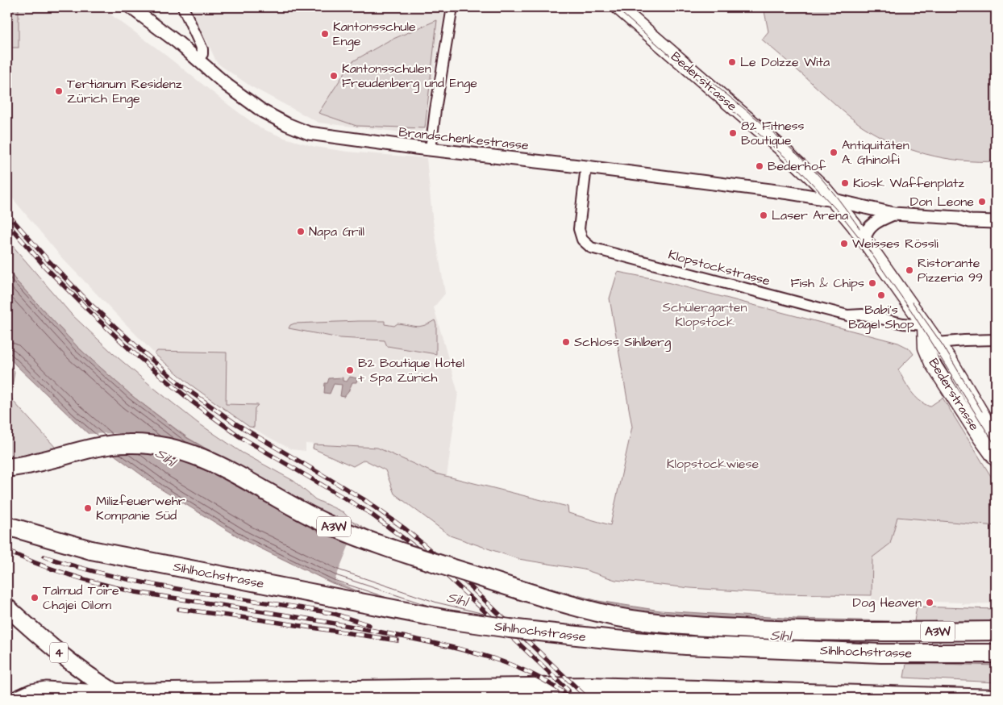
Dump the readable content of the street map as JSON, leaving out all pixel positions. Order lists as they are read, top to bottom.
{
  "streets": {
    "highway": ["A3W", "Sihlhochstrasse"],
    "main road": ["Bederstrasse", "4"],
    "street": ["Brandschenkestrasse", "Klopstockstrasse"]
  },
  "crossings": [
    ["Bederstrasse", "Brandschenkestrasse"],
    ["Bederstrasse", "Klopstockstrasse"],
    ["Brandschenkestrasse", "Klopstockstrasse"]
  ],
  "water": ["Sihl"],
  "parks": ["Schülergarten Klopstock", "Klopstockwiese"],
  "places": [
    "Kantonsschule Enge",
    "Le Dolzze Wita",
    "Kantonsschulen Freudenberg und Enge",
    "Tertianum Residenz Zürich Enge",
    "82 Fitness Boutique",
    "Antiquitäten A. Ghinolfi",
    "Bederhof",
    "Kiosk Waffenplatz",
    "Don Leone",
    "Laser Arena",
    "Napa Grill",
    "Weisses Rössli",
    "Ristorante Pizzeria 99",
    "Fish & Chips",
    "Babi's Bagel Shop",
    "Schloss Sihlberg",
    "B2 Boutique Hotel + Spa Zürich",
    "Milizfeuerwehr Kompanie Süd",
    "Talmud Toire Chajei Oilom",
    "Dog Heaven"
  ]
}
